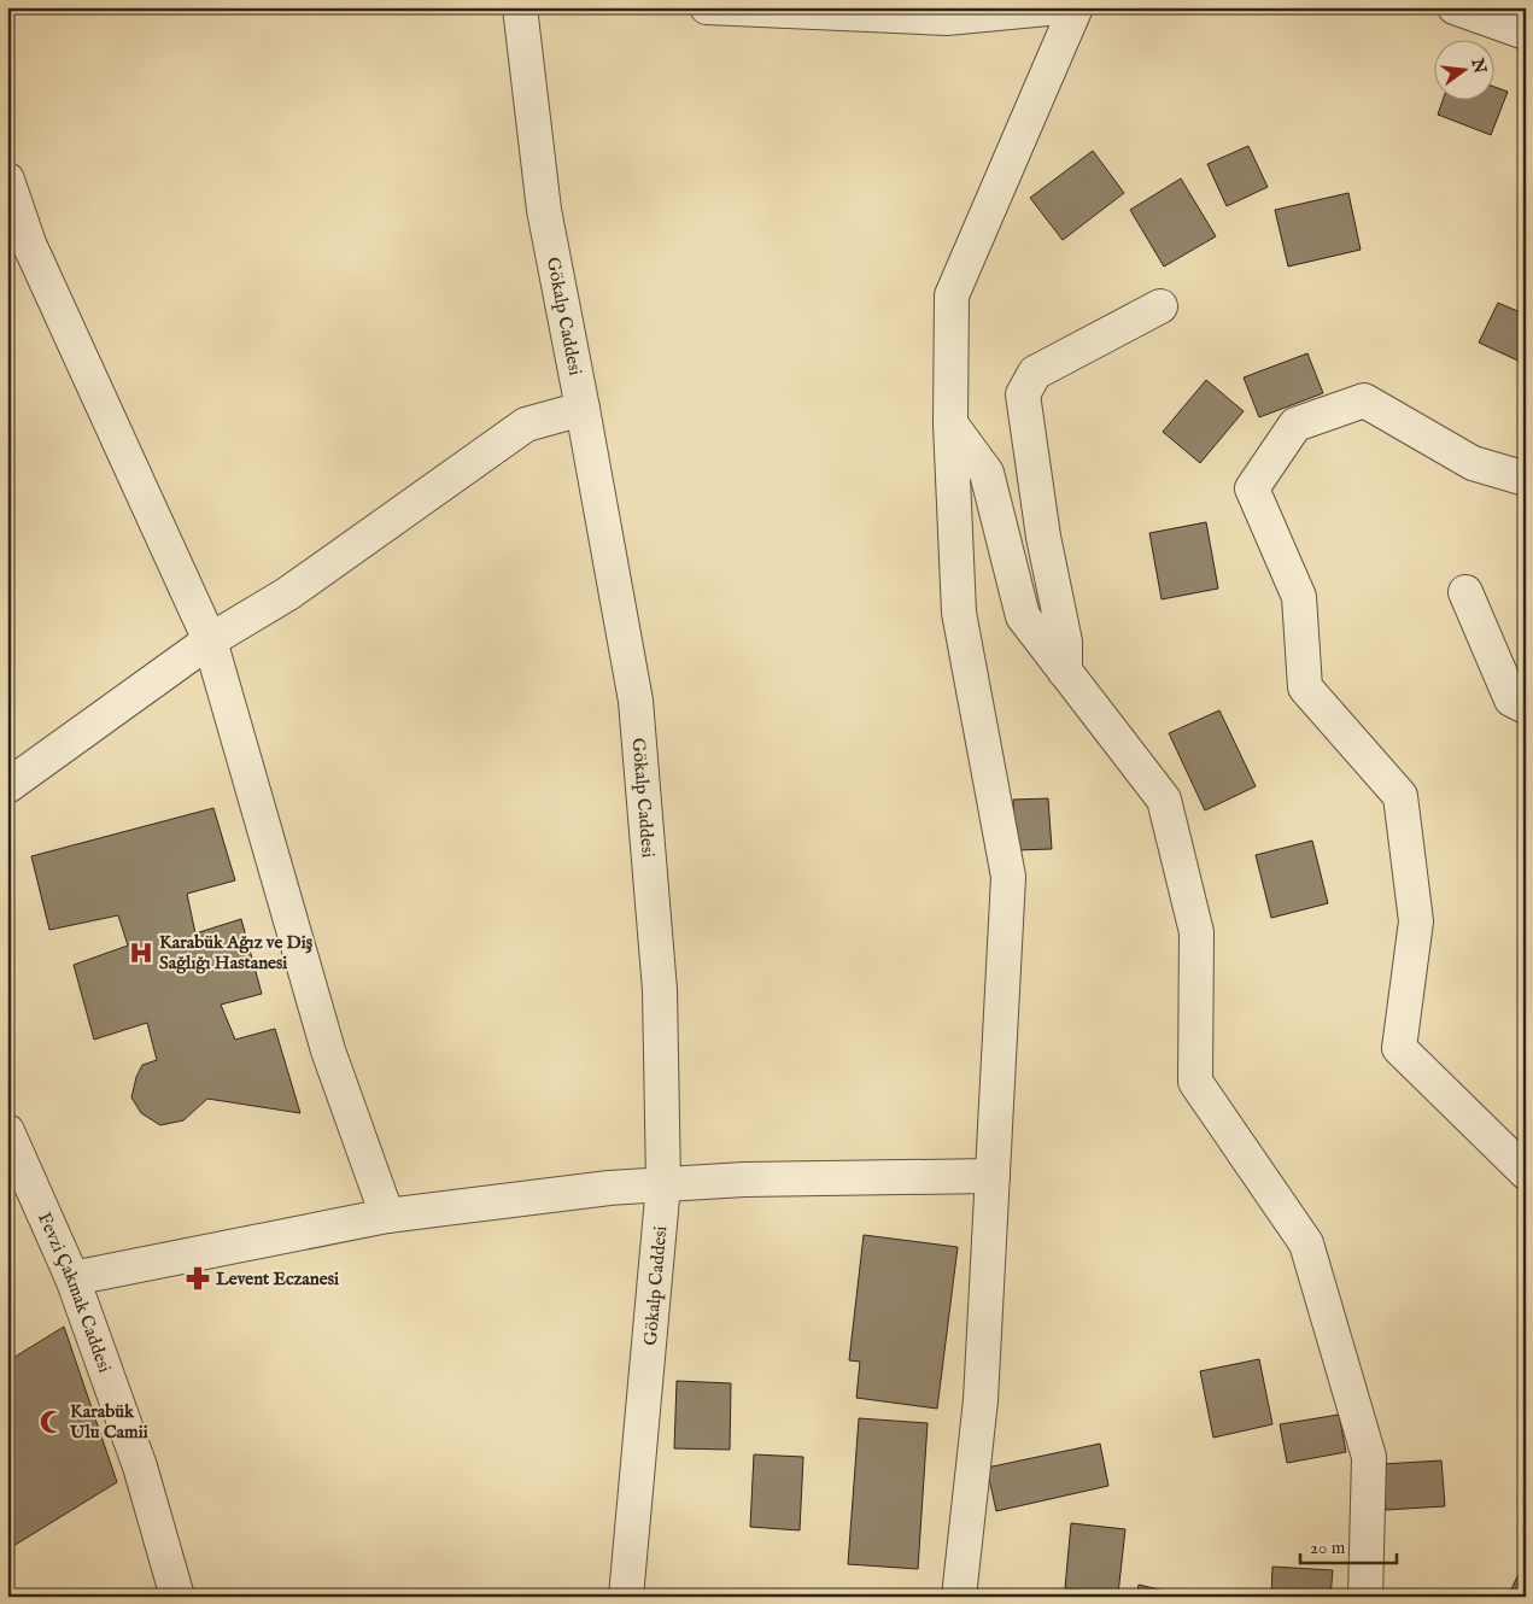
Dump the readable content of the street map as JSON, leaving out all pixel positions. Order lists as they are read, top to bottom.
{
  "streets": {
    "street": ["Gökalp Caddesi", "Fevzi Çakmak Caddesi"]
  },
  "places": {
    "hospital": ["Karabük Ağız ve Diş Sağlığı Hastanesi"],
    "pharmacy": ["Levent Eczanesi"],
    "mosque": ["Karabük Ulu Camii"]
  },
  "scale_bar": "20 m",
  "north": "right"
}
